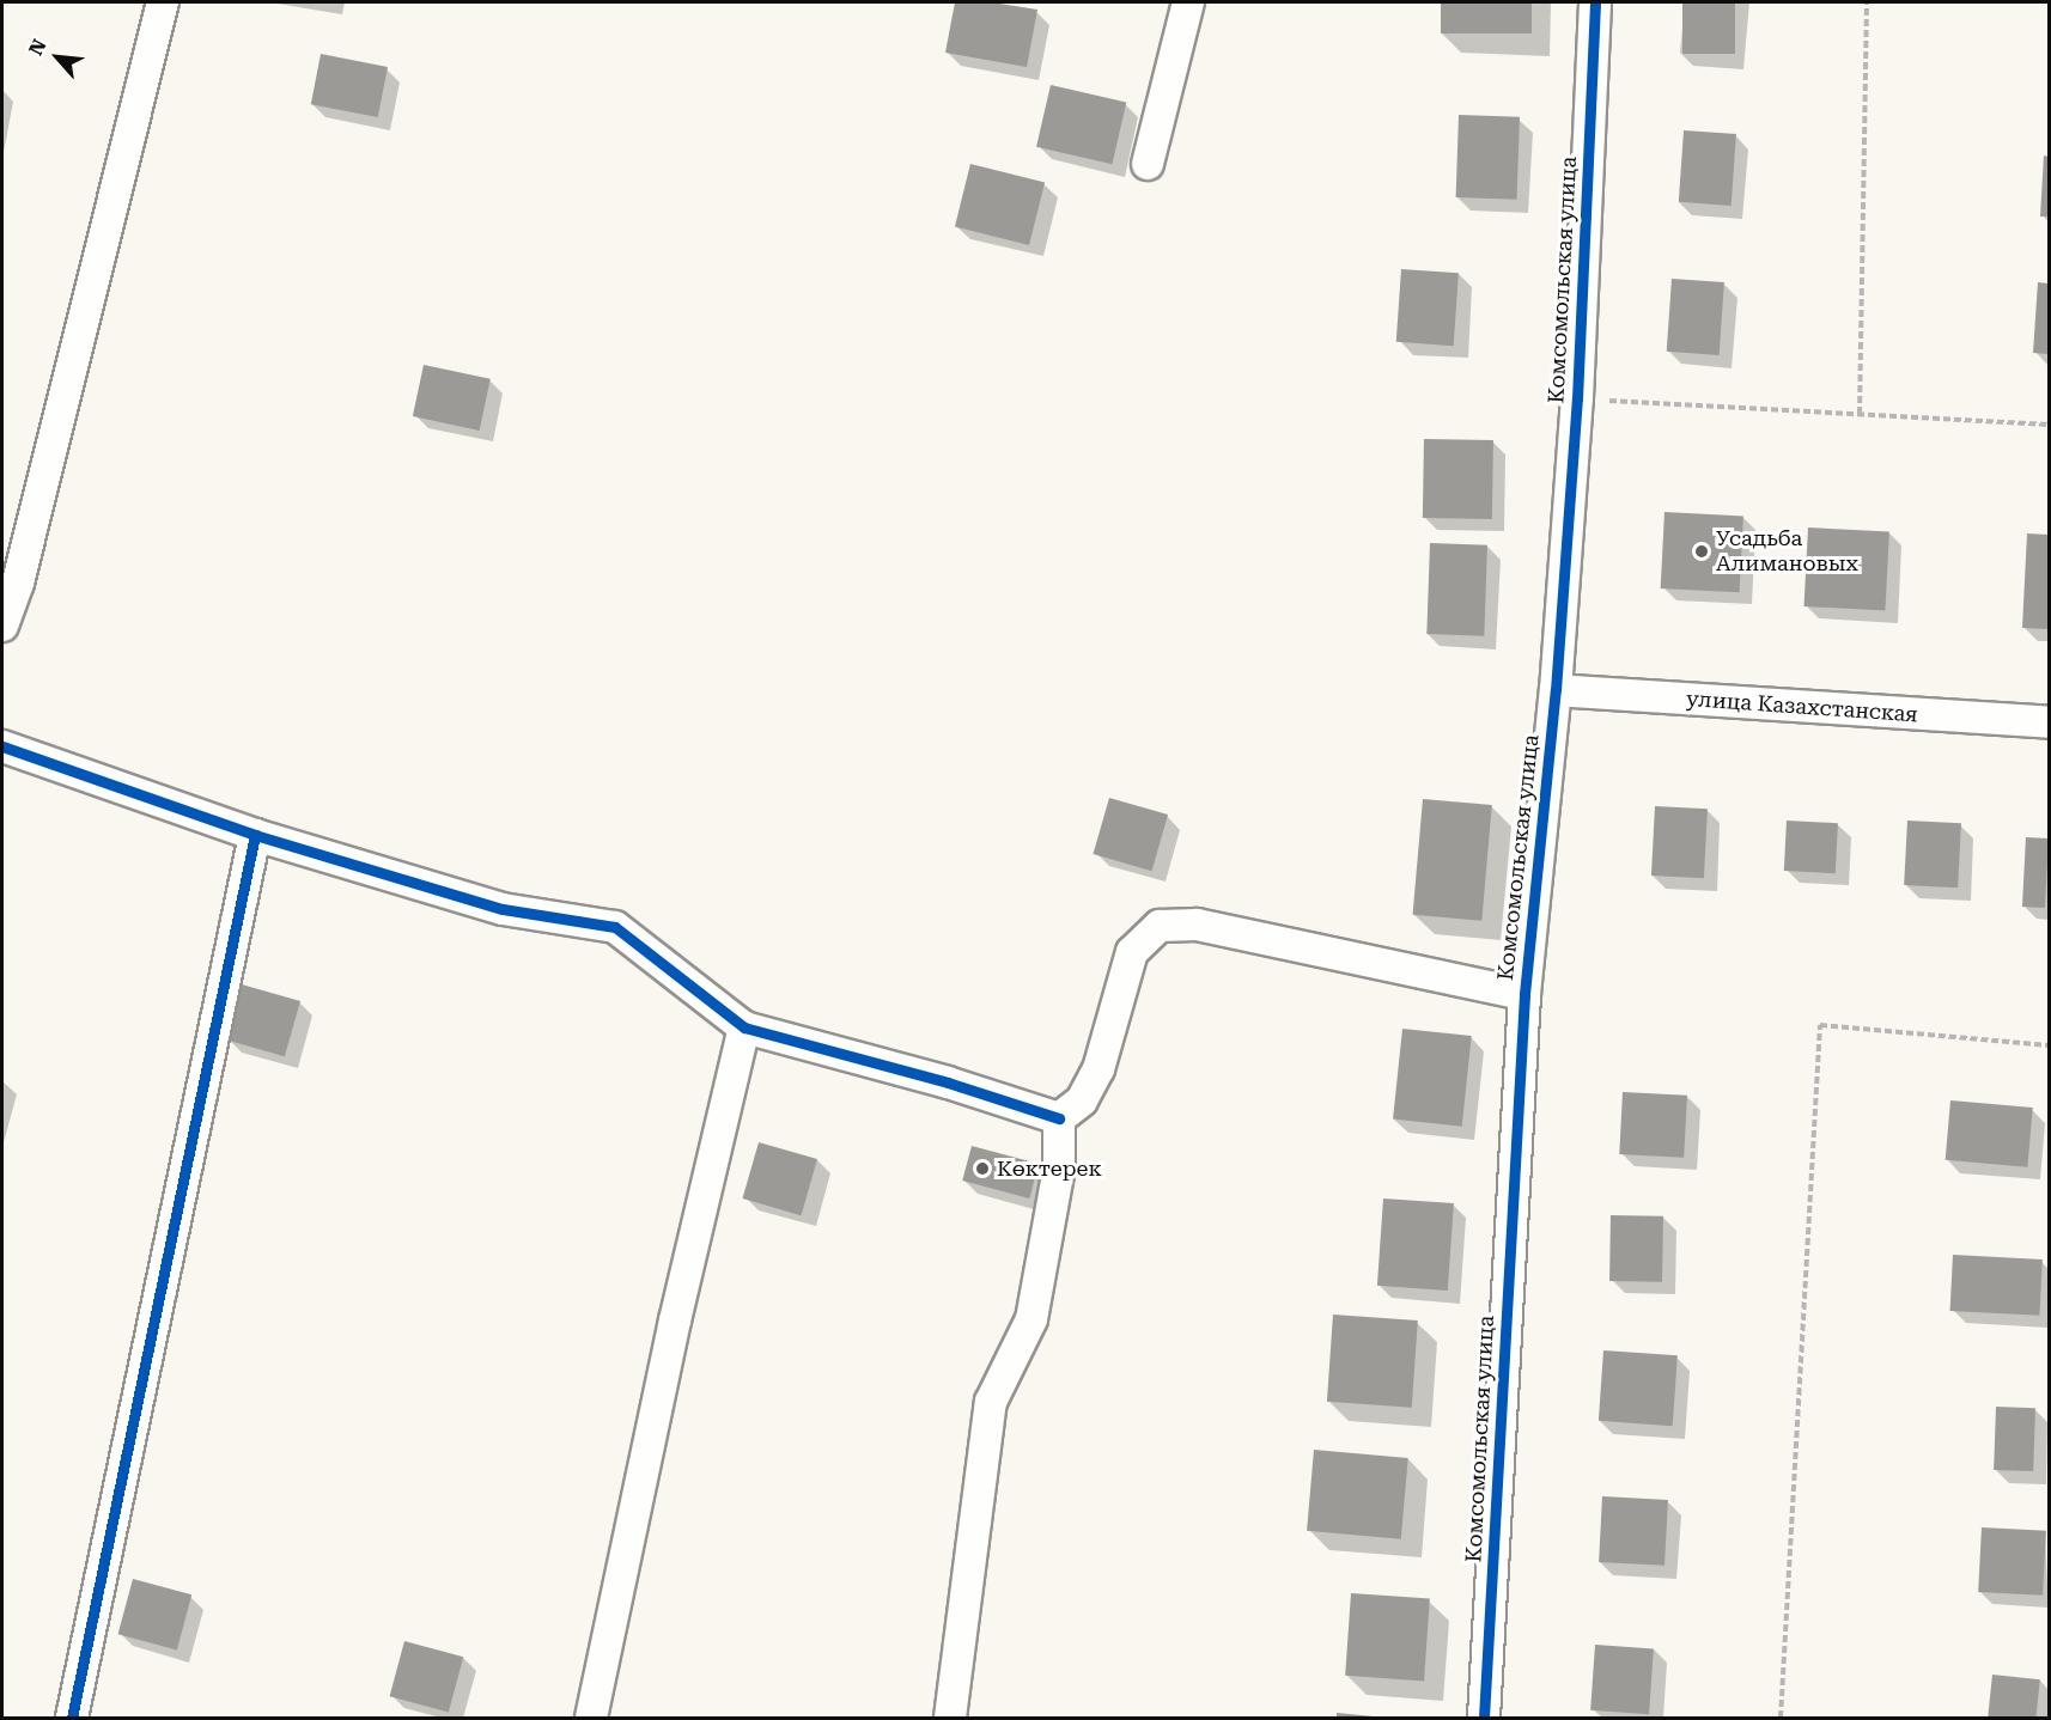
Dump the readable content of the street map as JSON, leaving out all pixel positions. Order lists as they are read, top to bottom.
{
  "streets": {
    "street": ["Комсомольская улица", "улица Казахстанская"]
  },
  "crossings": [
    ["Комсомольская улица", "улица Казахстанская"]
  ],
  "places": ["Усадьба Алимановых", "Көктерек"],
  "north": "top left"
}
